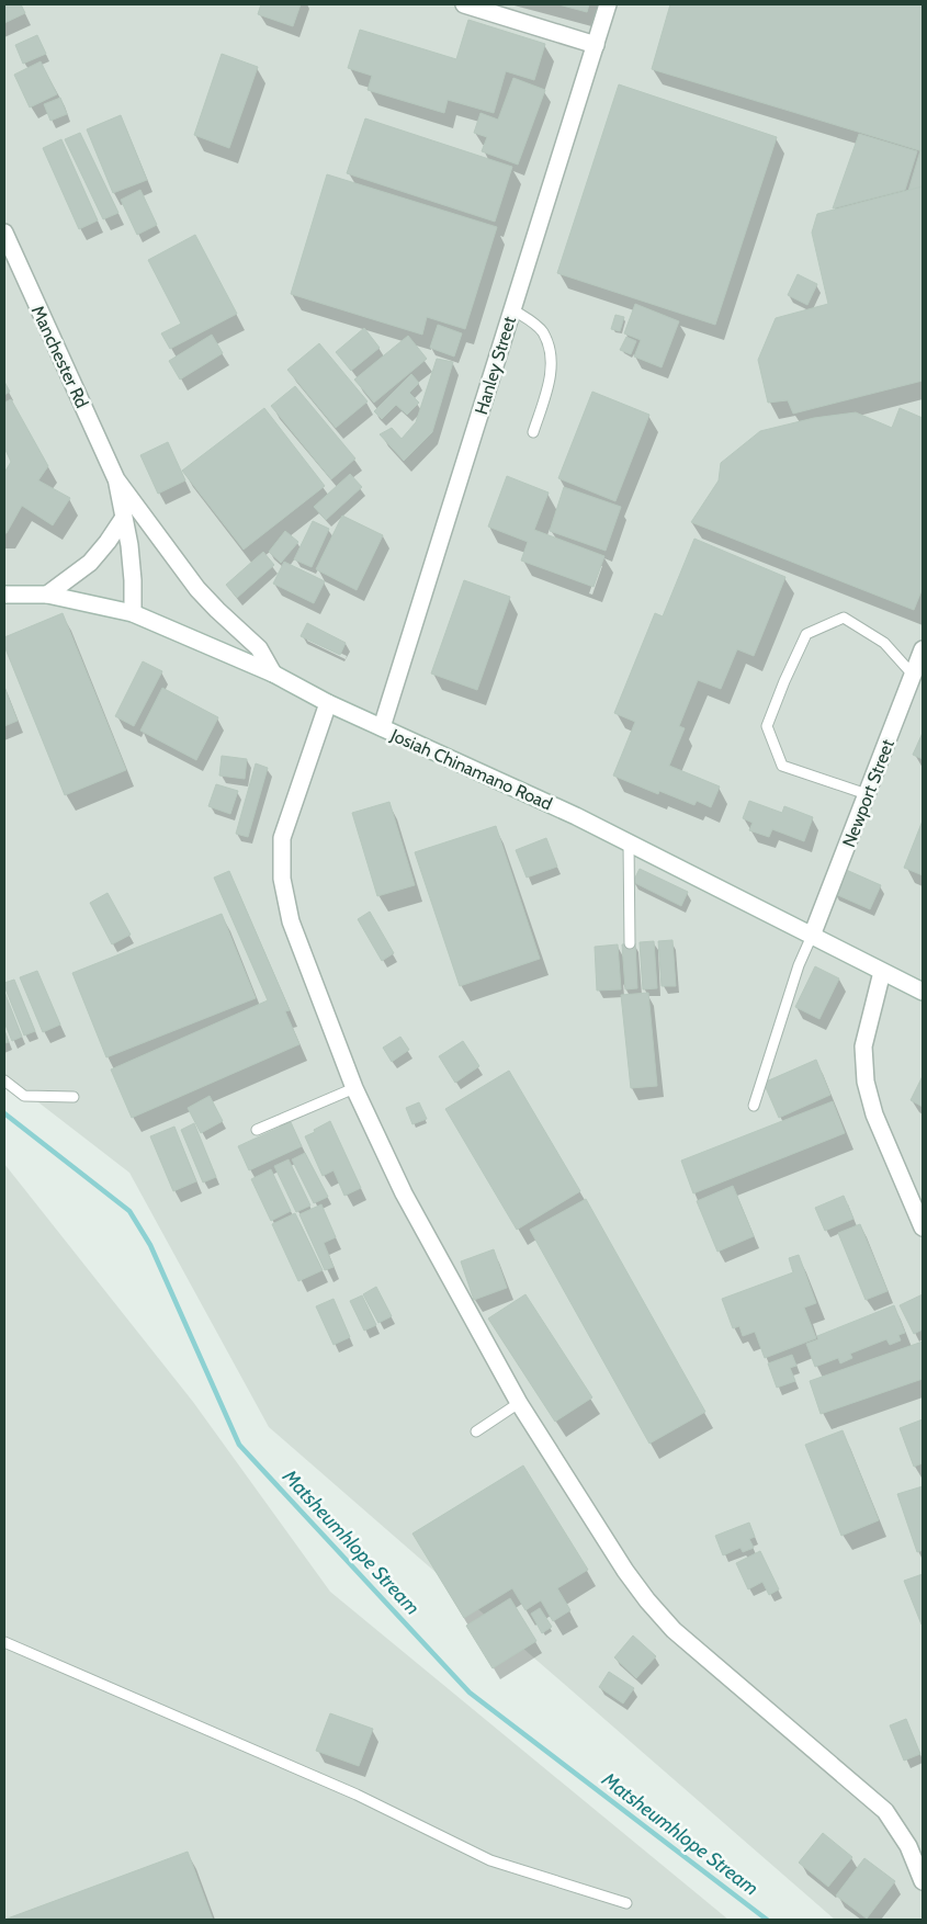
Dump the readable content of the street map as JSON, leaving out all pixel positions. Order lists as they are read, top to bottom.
{
  "streets": {
    "street": [
      "Manchester Rd",
      "Hanley Street",
      "Josiah Chinamano Road",
      "Newport Street"
    ]
  },
  "crossings": [
    ["Hanley Street", "Josiah Chinamano Road"],
    ["Josiah Chinamano Road", "Newport Street"]
  ],
  "water": ["Matsheumhlope Stream"]
}
